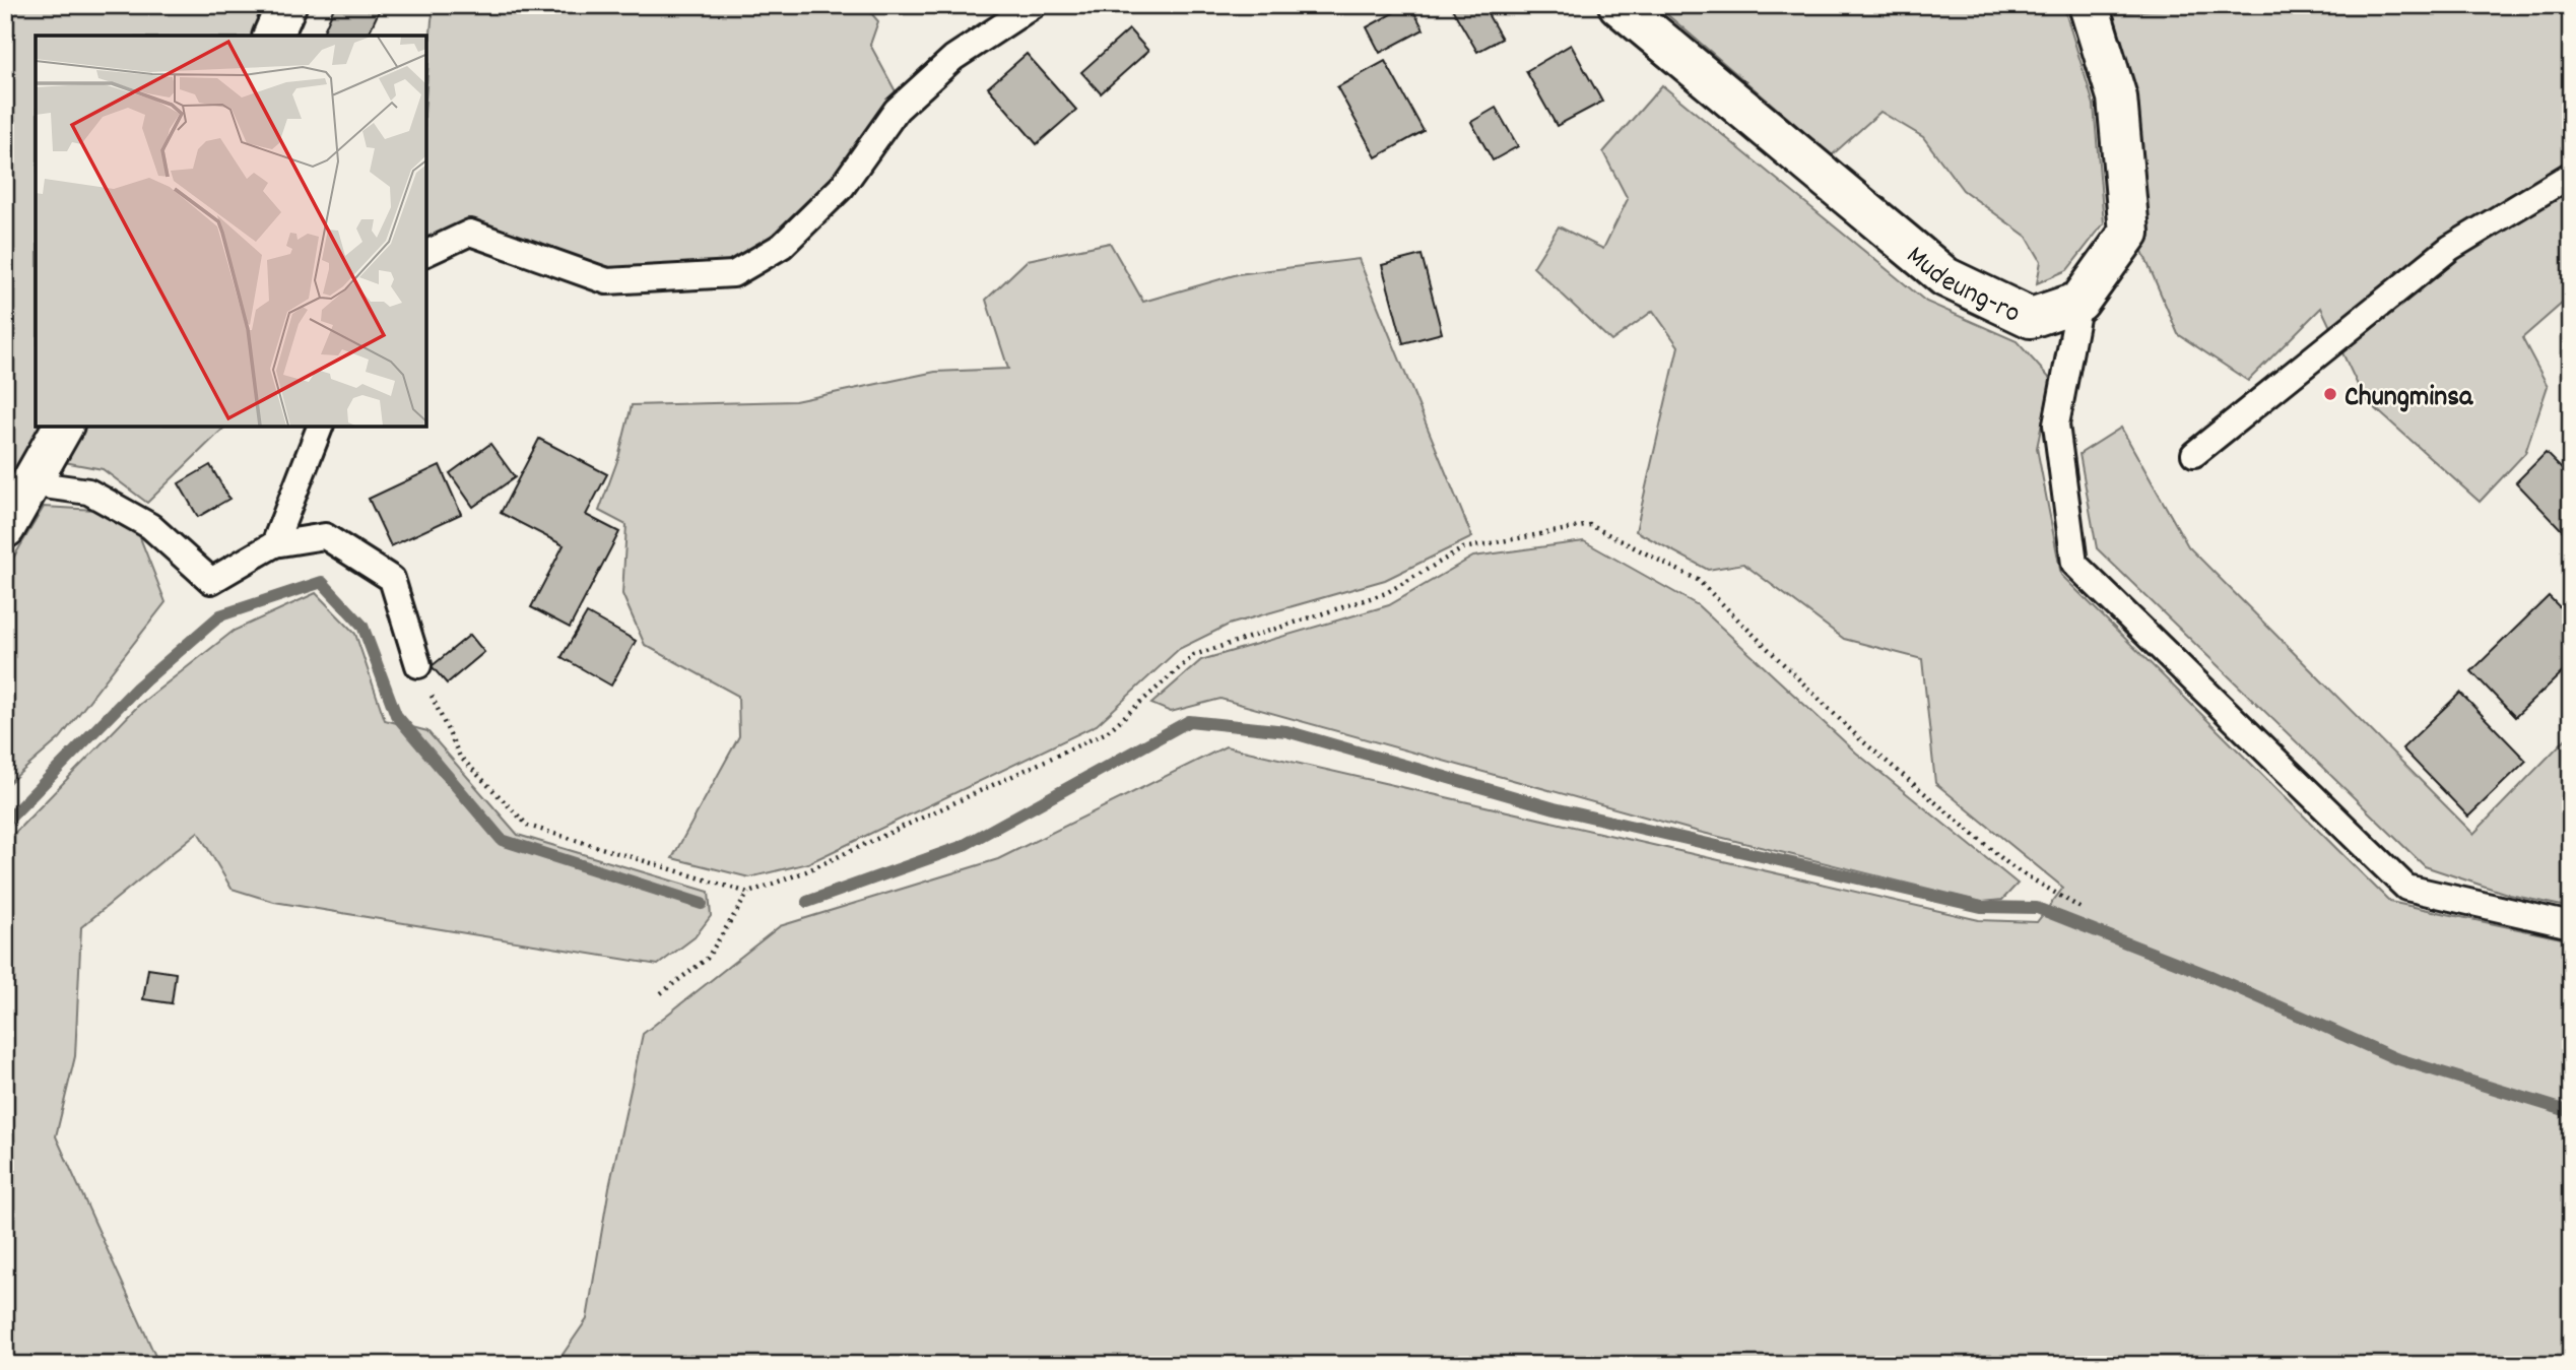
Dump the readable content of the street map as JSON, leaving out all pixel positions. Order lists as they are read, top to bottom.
{
  "streets": {
    "main road": ["Mudeung-ro"]
  },
  "places": ["Chungminsa"]
}
